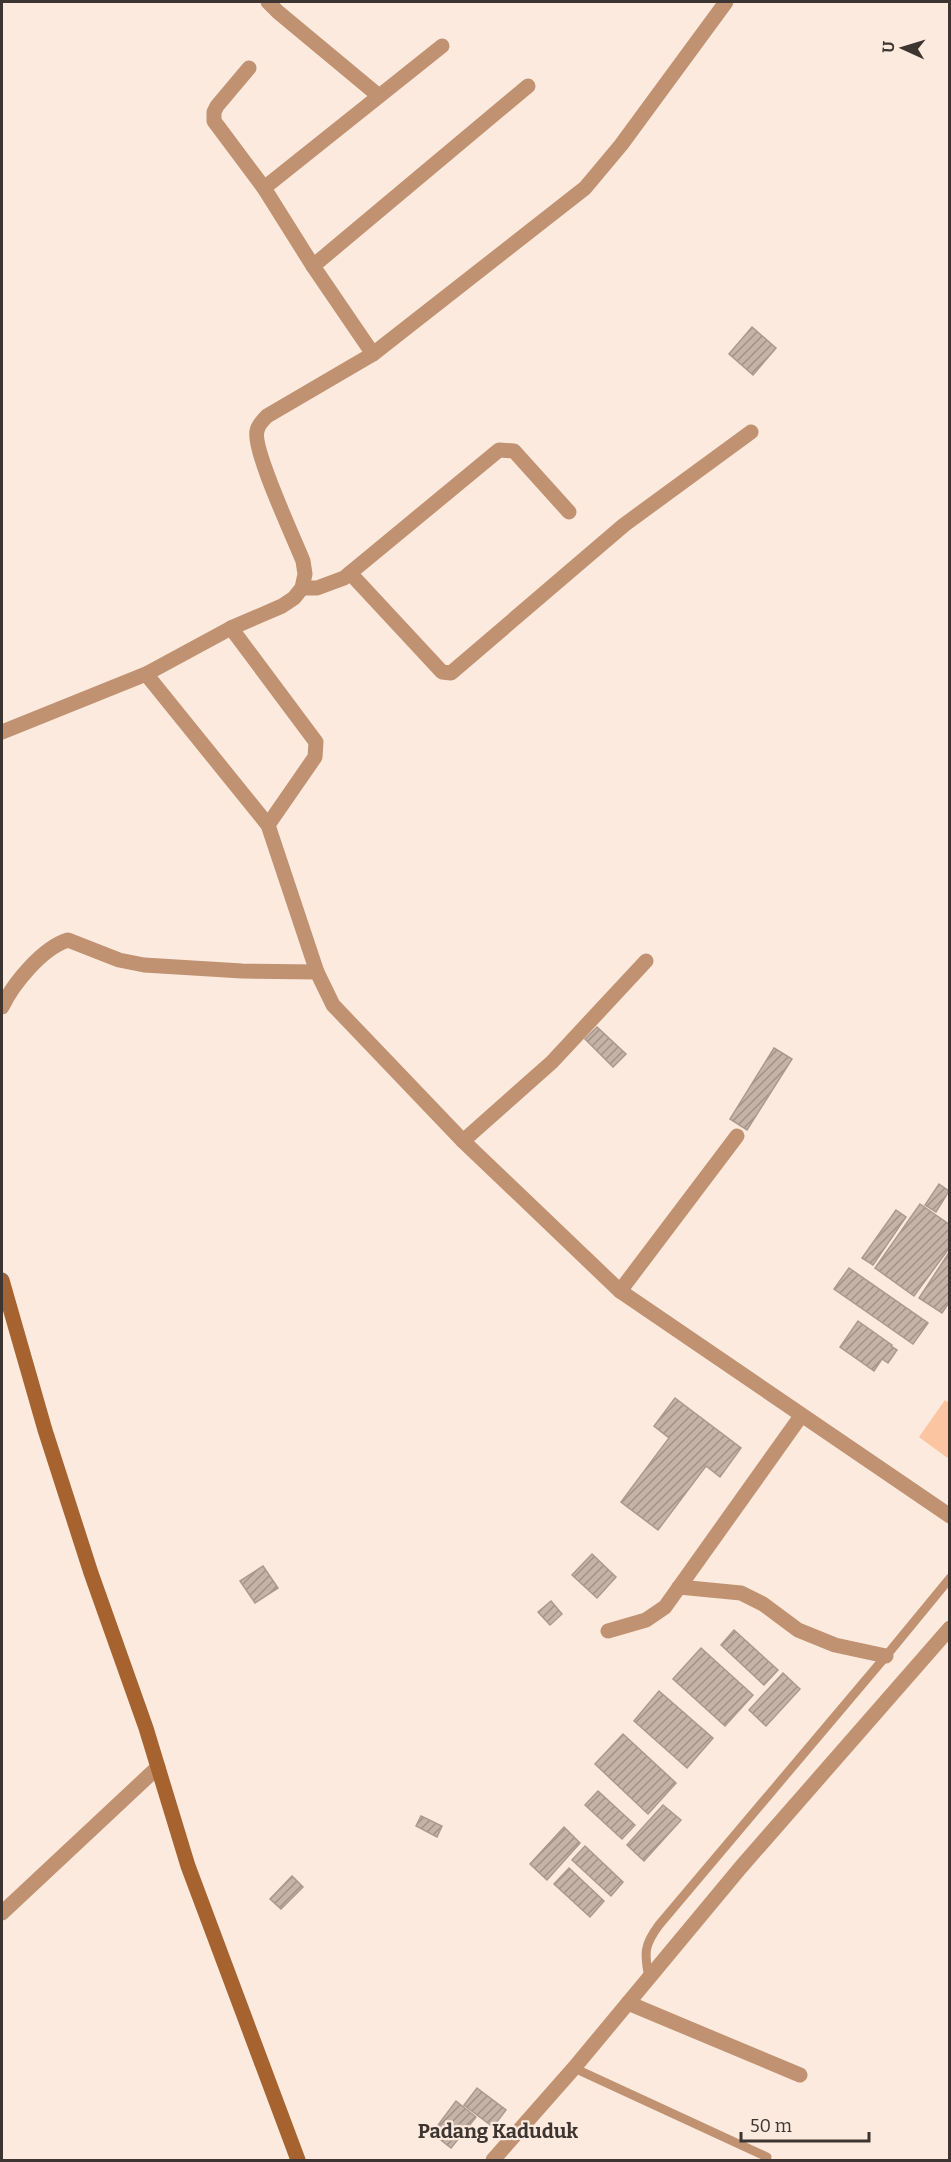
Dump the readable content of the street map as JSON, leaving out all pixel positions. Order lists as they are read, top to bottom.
{
  "districts": ["Padang Kaduduk"],
  "scale_bar": "50 m",
  "north": "left"
}
